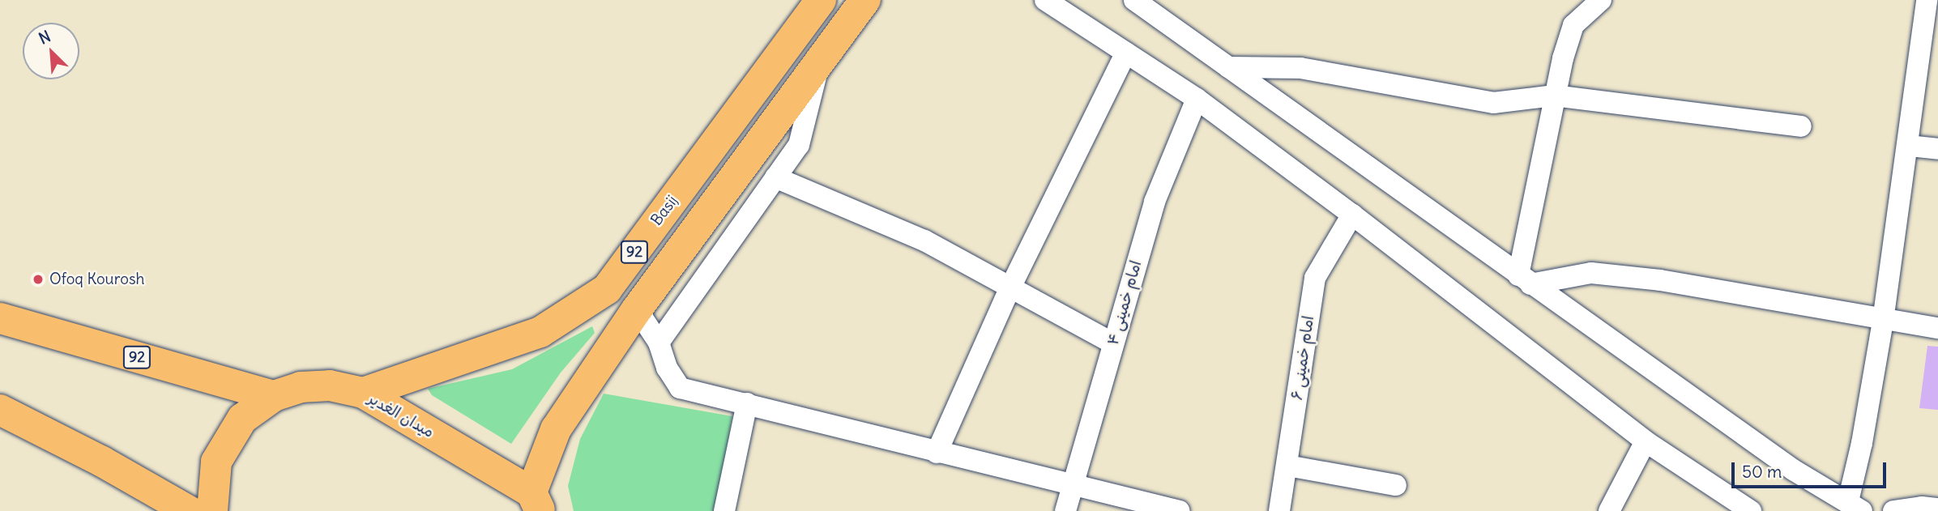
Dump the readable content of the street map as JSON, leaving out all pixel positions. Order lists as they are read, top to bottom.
{
  "streets": {
    "main road": ["Basij", "92", "میدان الغدیر"],
    "street": ["امام خمینی ۴", "امام خمینی ۶"]
  },
  "crossings": [
    ["Basij", "میدان الغدیر"],
    ["92", "میدان الغدیر"]
  ],
  "places": ["Ofoq Kourosh"],
  "scale_bar": "50 m",
  "north": "top left"
}
